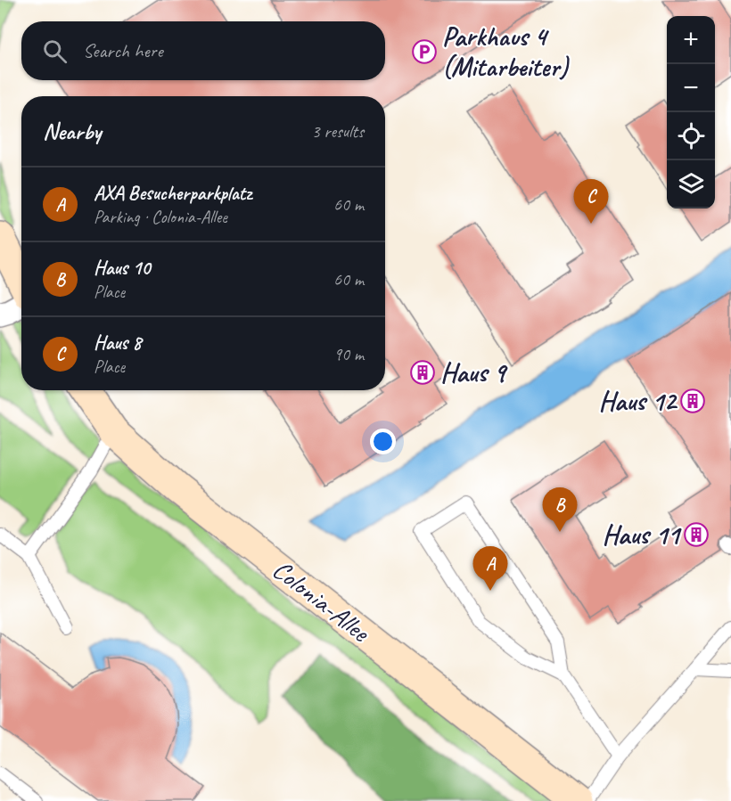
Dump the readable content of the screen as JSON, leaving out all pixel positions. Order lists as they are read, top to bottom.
{
  "streets": {
    "main road": ["Colonia-Allee"]
  },
  "places": {
    "parking": ["Parkhaus 4 (Mitarbeiter)"],
    "building": ["Haus 9", "Haus 12", "Haus 11"]
  },
  "page": {
    "map_buttons": ["+", "−"],
    "search": "Search here",
    "heading": ["Nearby", "3 results"],
    "list": [
      {
        "mark": "A",
        "name": "AXA Besucherparkplatz",
        "note": "Parking · Colonia-Allee",
        "value": "60 m"
      },
      {
        "mark": "B",
        "name": "Haus 10",
        "note": "Place",
        "value": "60 m"
      },
      {
        "mark": "C",
        "name": "Haus 8",
        "note": "Place",
        "value": "90 m"
      }
    ],
    "pins": ["C", "B", "A"]
  }
}
